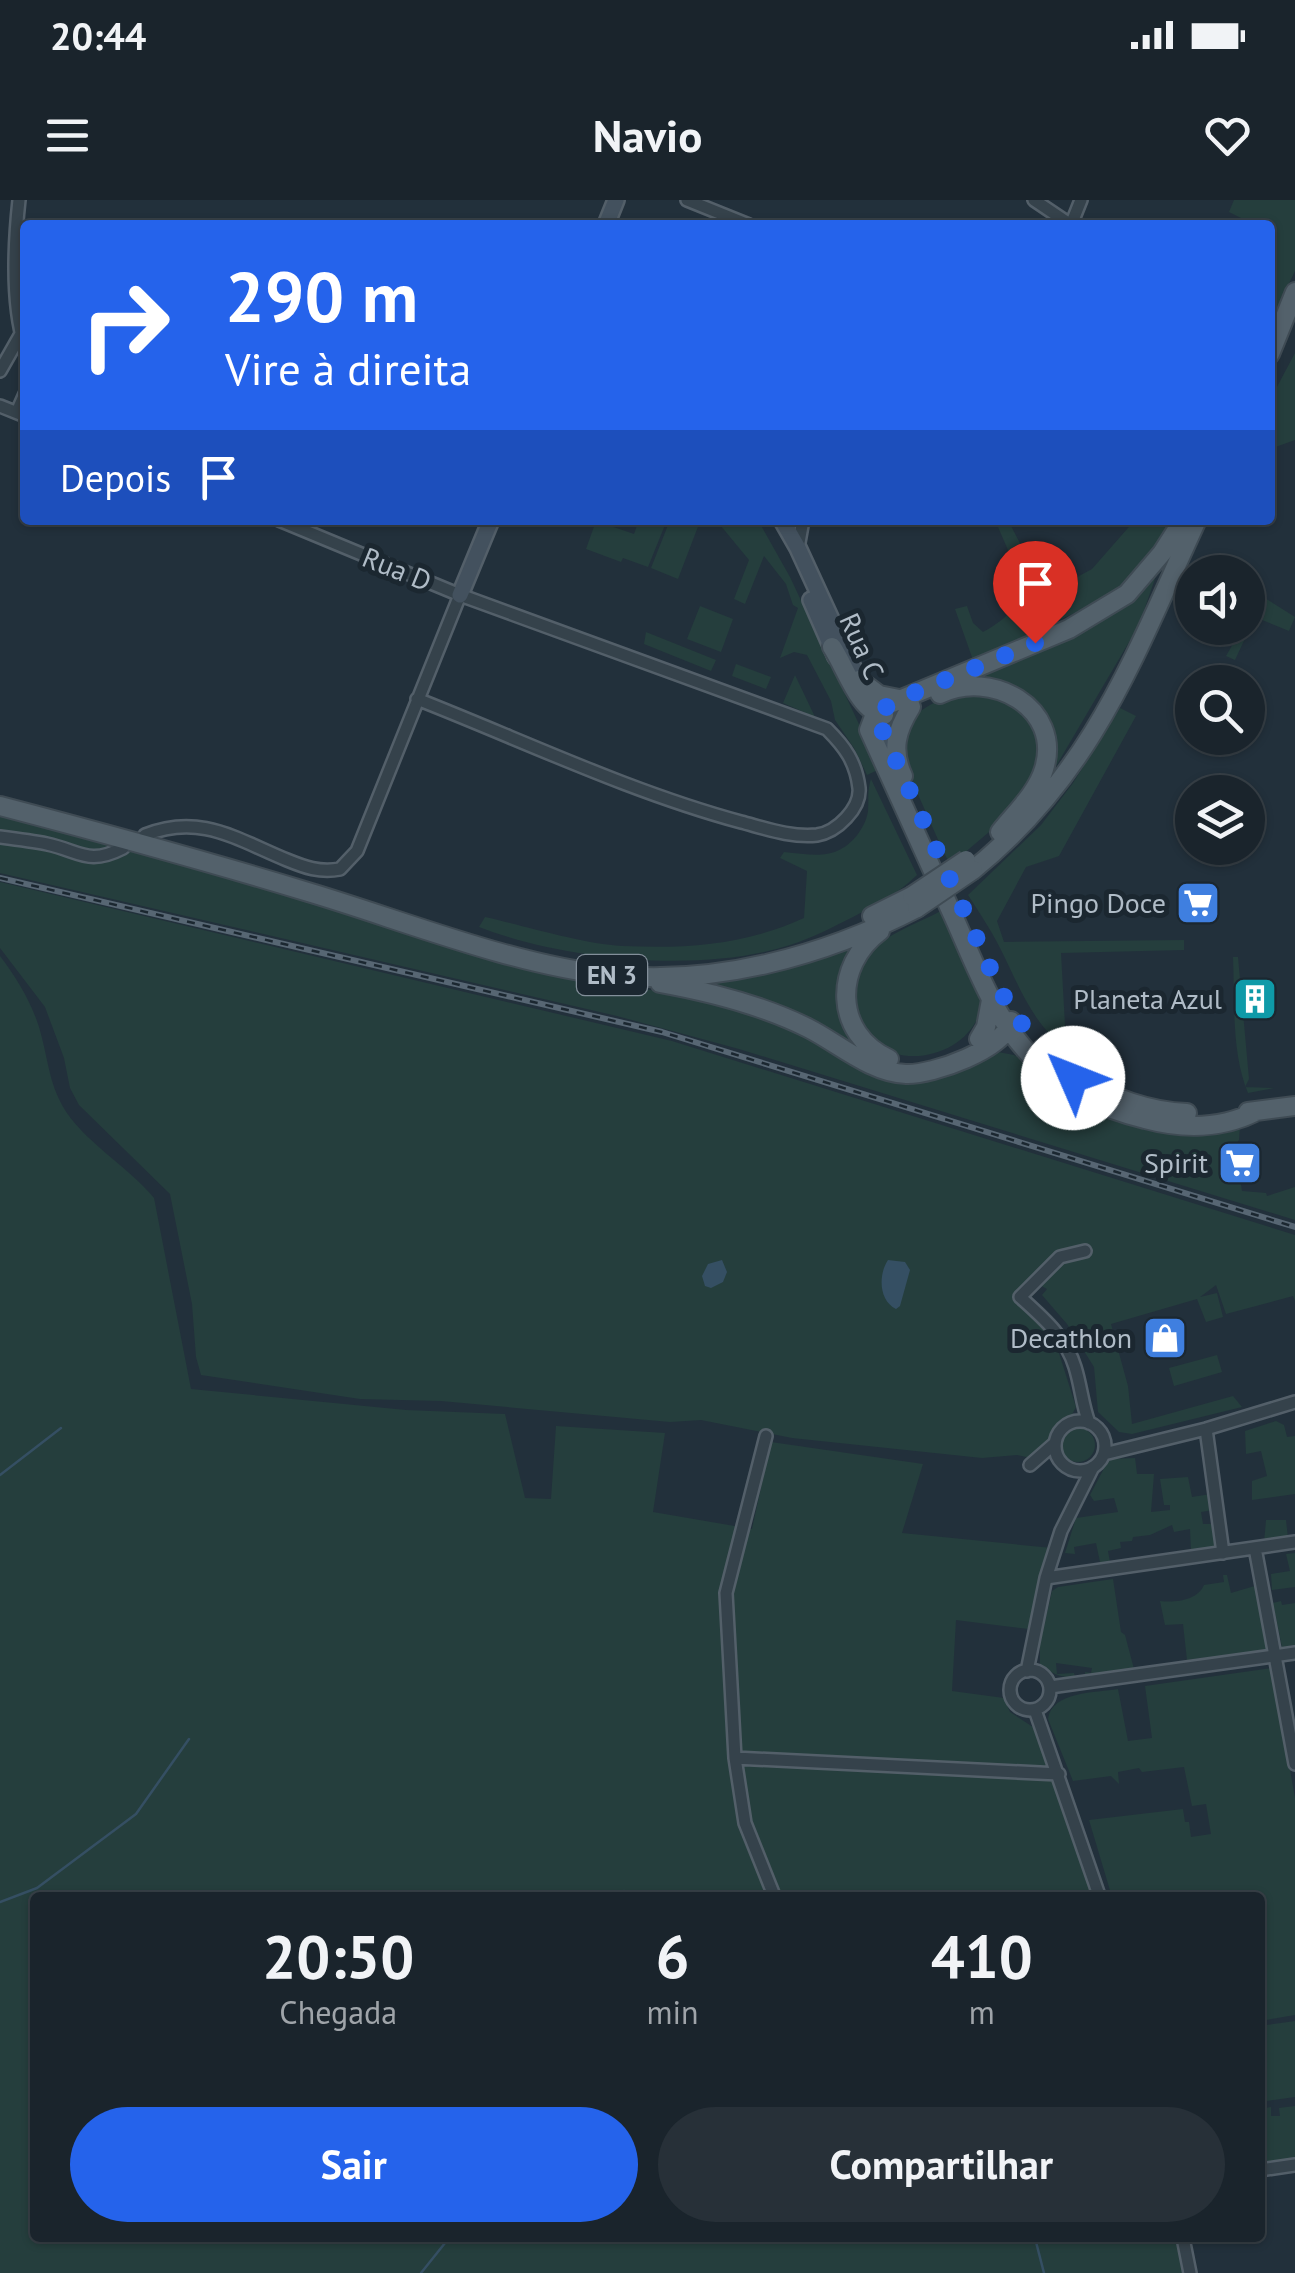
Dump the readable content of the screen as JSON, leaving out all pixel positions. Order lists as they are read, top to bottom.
{
  "streets": {
    "main road": ["Rua C", "EN 3"],
    "street": ["Rua D"]
  },
  "places": {
    "supermarket": ["Pingo Doce", "Spirit"],
    "building": ["Planeta Azul"],
    "shop": ["Decathlon"]
  },
  "page": {
    "status": "20:44",
    "header": "Navio",
    "turn": ["290 m", "Vire à direita"],
    "then": "Depois",
    "eta": [
      "20:50",
      "Chegada",
      "6",
      "min",
      "410",
      "m"
    ],
    "buttons": ["Sair", "Compartilhar"]
  }
}
